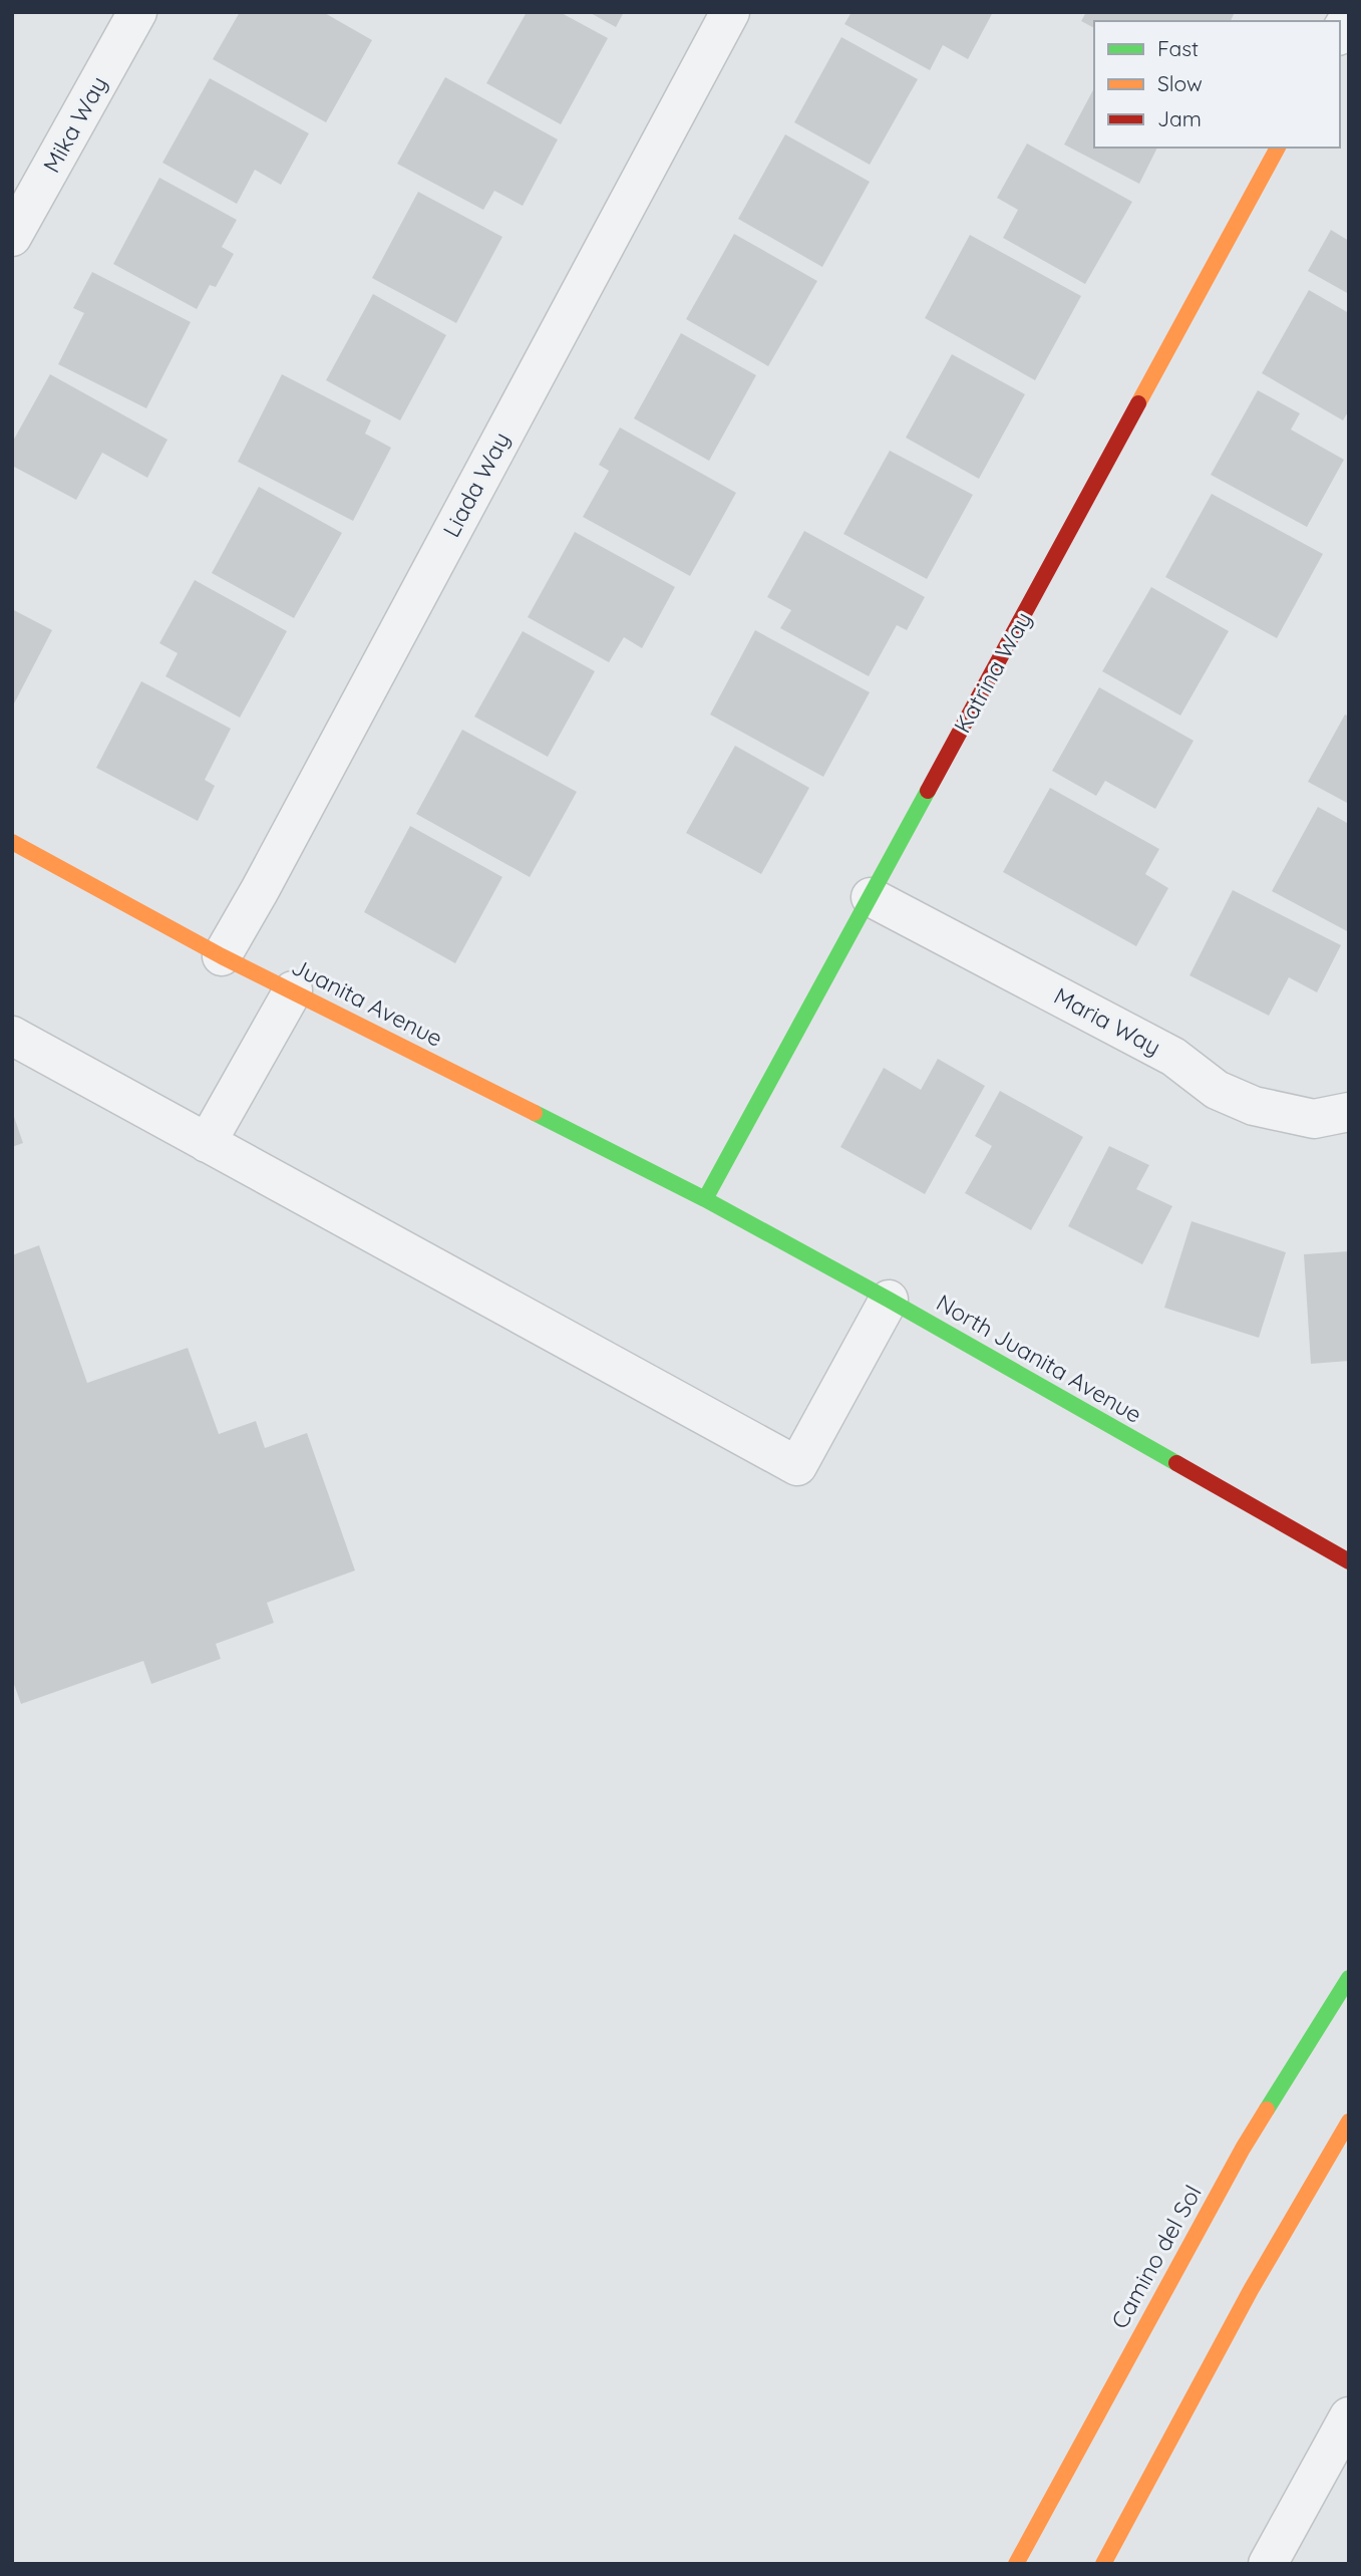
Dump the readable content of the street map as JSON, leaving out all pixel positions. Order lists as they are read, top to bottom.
{
  "streets": {
    "street": [
      "Mika Way",
      "Liada Way",
      "Katrina Way",
      "Juanita Avenue",
      "Maria Way",
      "North Juanita Avenue",
      "Camino del Sol"
    ]
  },
  "crossings": [
    ["Liada Way", "Juanita Avenue"],
    ["Katrina Way", "Juanita Avenue"],
    ["Katrina Way", "Maria Way"],
    ["Katrina Way", "North Juanita Avenue"],
    ["Juanita Avenue", "North Juanita Avenue"]
  ],
  "legend": ["Fast", "Slow", "Jam"]
}
